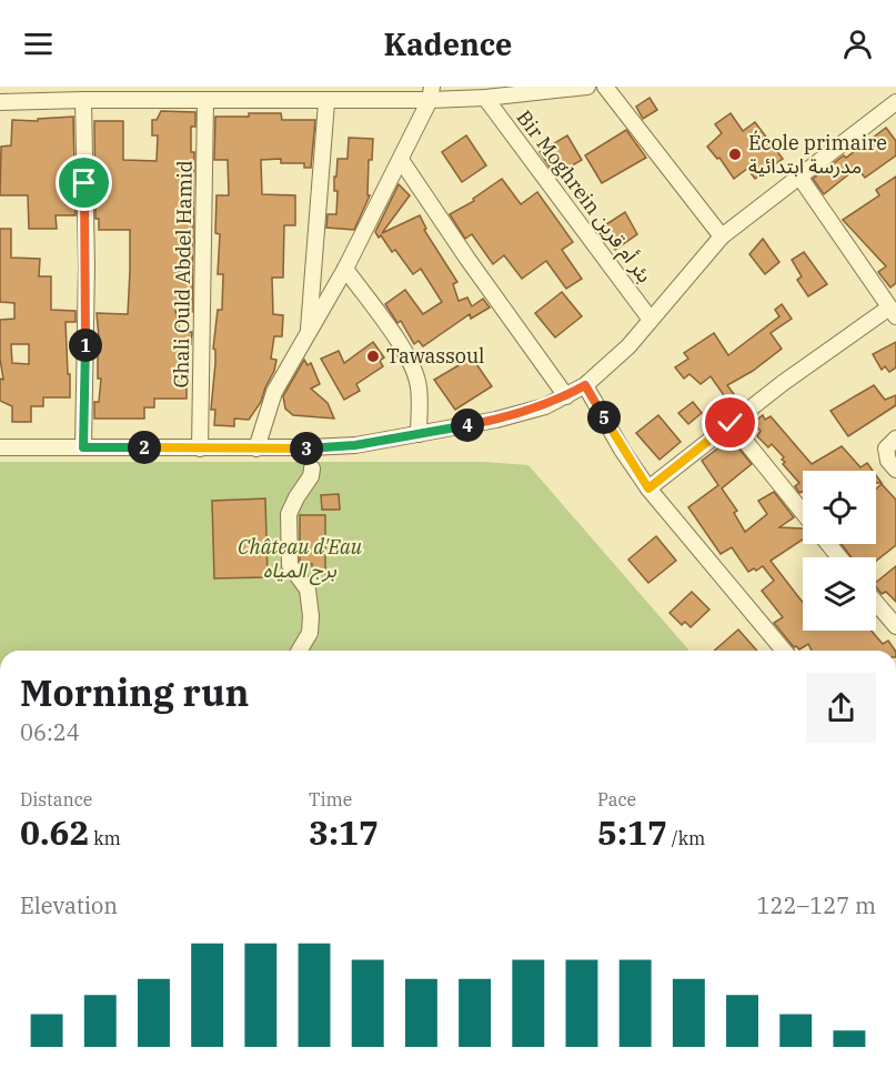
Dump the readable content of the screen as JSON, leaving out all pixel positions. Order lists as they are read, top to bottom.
{
  "streets": {
    "street": ["Bir Moghrein بئر أم قرين", "Ghali Ould Abdel Hamid"]
  },
  "parks": ["Château d'Eau برج المياه"],
  "places": ["École primaire مدرسة ابتدائية", "Tawassoul"],
  "page": {
    "header": "Kadence",
    "pins": [
      "1",
      "5",
      "4",
      "2",
      "3"
    ],
    "heading": ["Morning run", "06:24"],
    "stats": [
      ["Distance", "0.62 km"],
      ["Time", "3:17"],
      ["Pace", "5:17 /km"]
    ],
    "chart": ["Elevation", "122–127 m"]
  }
}
